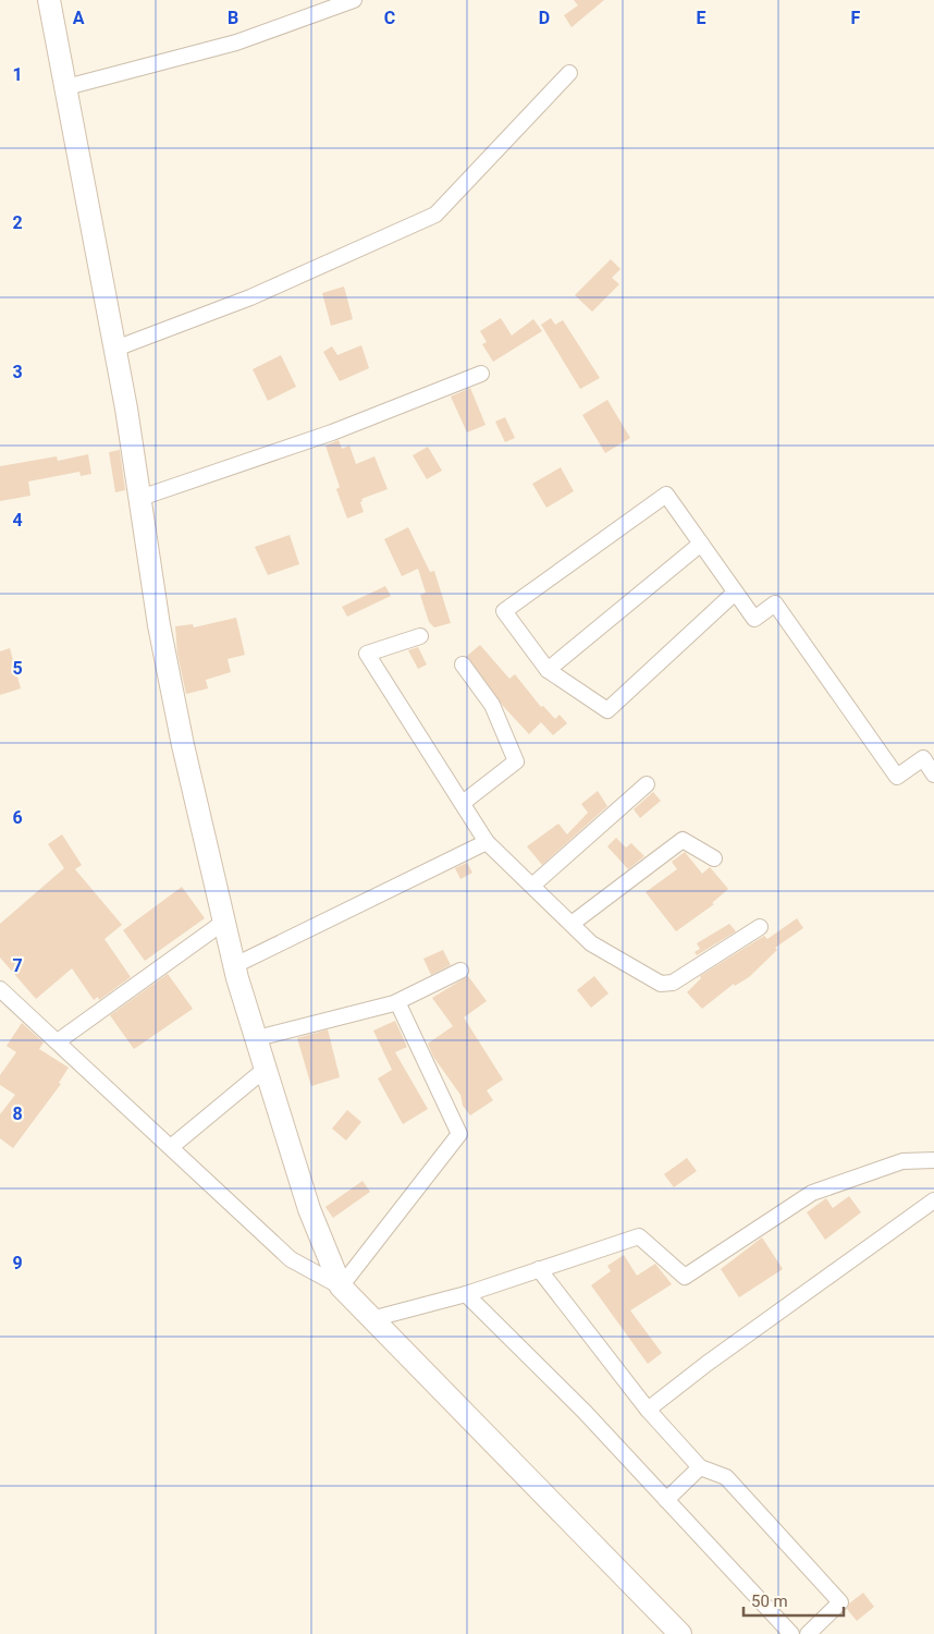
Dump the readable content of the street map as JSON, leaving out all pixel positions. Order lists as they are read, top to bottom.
{
  "scale_bar": "50 m",
  "grid": {
    "columns": [
      "A",
      "B",
      "C",
      "D",
      "E",
      "F"
    ],
    "rows": [
      "1",
      "2",
      "3",
      "4",
      "5",
      "6",
      "7",
      "8",
      "9"
    ]
  }
}
